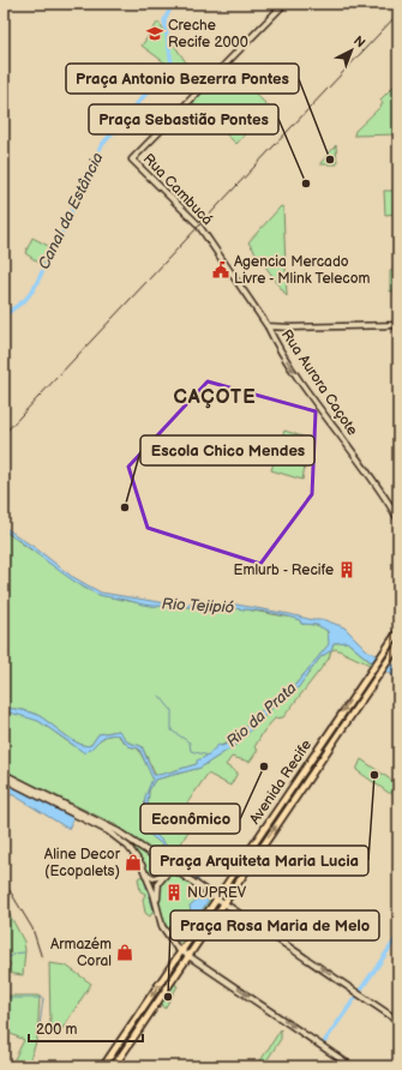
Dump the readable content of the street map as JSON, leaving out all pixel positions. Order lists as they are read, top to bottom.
{
  "streets": {
    "main road": ["Rua Cambucá", "Rua Aurora Caçote", "Avenida Recife"]
  },
  "crossings": [
    ["Rua Cambucá", "Rua Aurora Caçote"]
  ],
  "one_way": ["Rua Aurora Caçote"],
  "districts": ["CAÇOTE"],
  "water": ["Canal da Estância", "Rio Tejipió", "Rio da Prata"],
  "places": {
    "school or university": ["Creche Recife 2000"],
    "other": [
      "Praça Antonio Bezerra Pontes",
      "Praça Sebastião Pontes",
      "Escola Chico Mendes",
      "Econômico",
      "Praça Arquiteta Maria Lucia",
      "Praça Rosa Maria de Melo"
    ],
    "public building": ["Agencia Mercado Livre - Mlink Telecom"],
    "building": ["Emlurb - Recife", "NUPREV"],
    "shop": ["Aline Decor (Ecopalets)", "Armazém Coral"]
  },
  "scale_bar": "200 m",
  "north": "top right"
}
